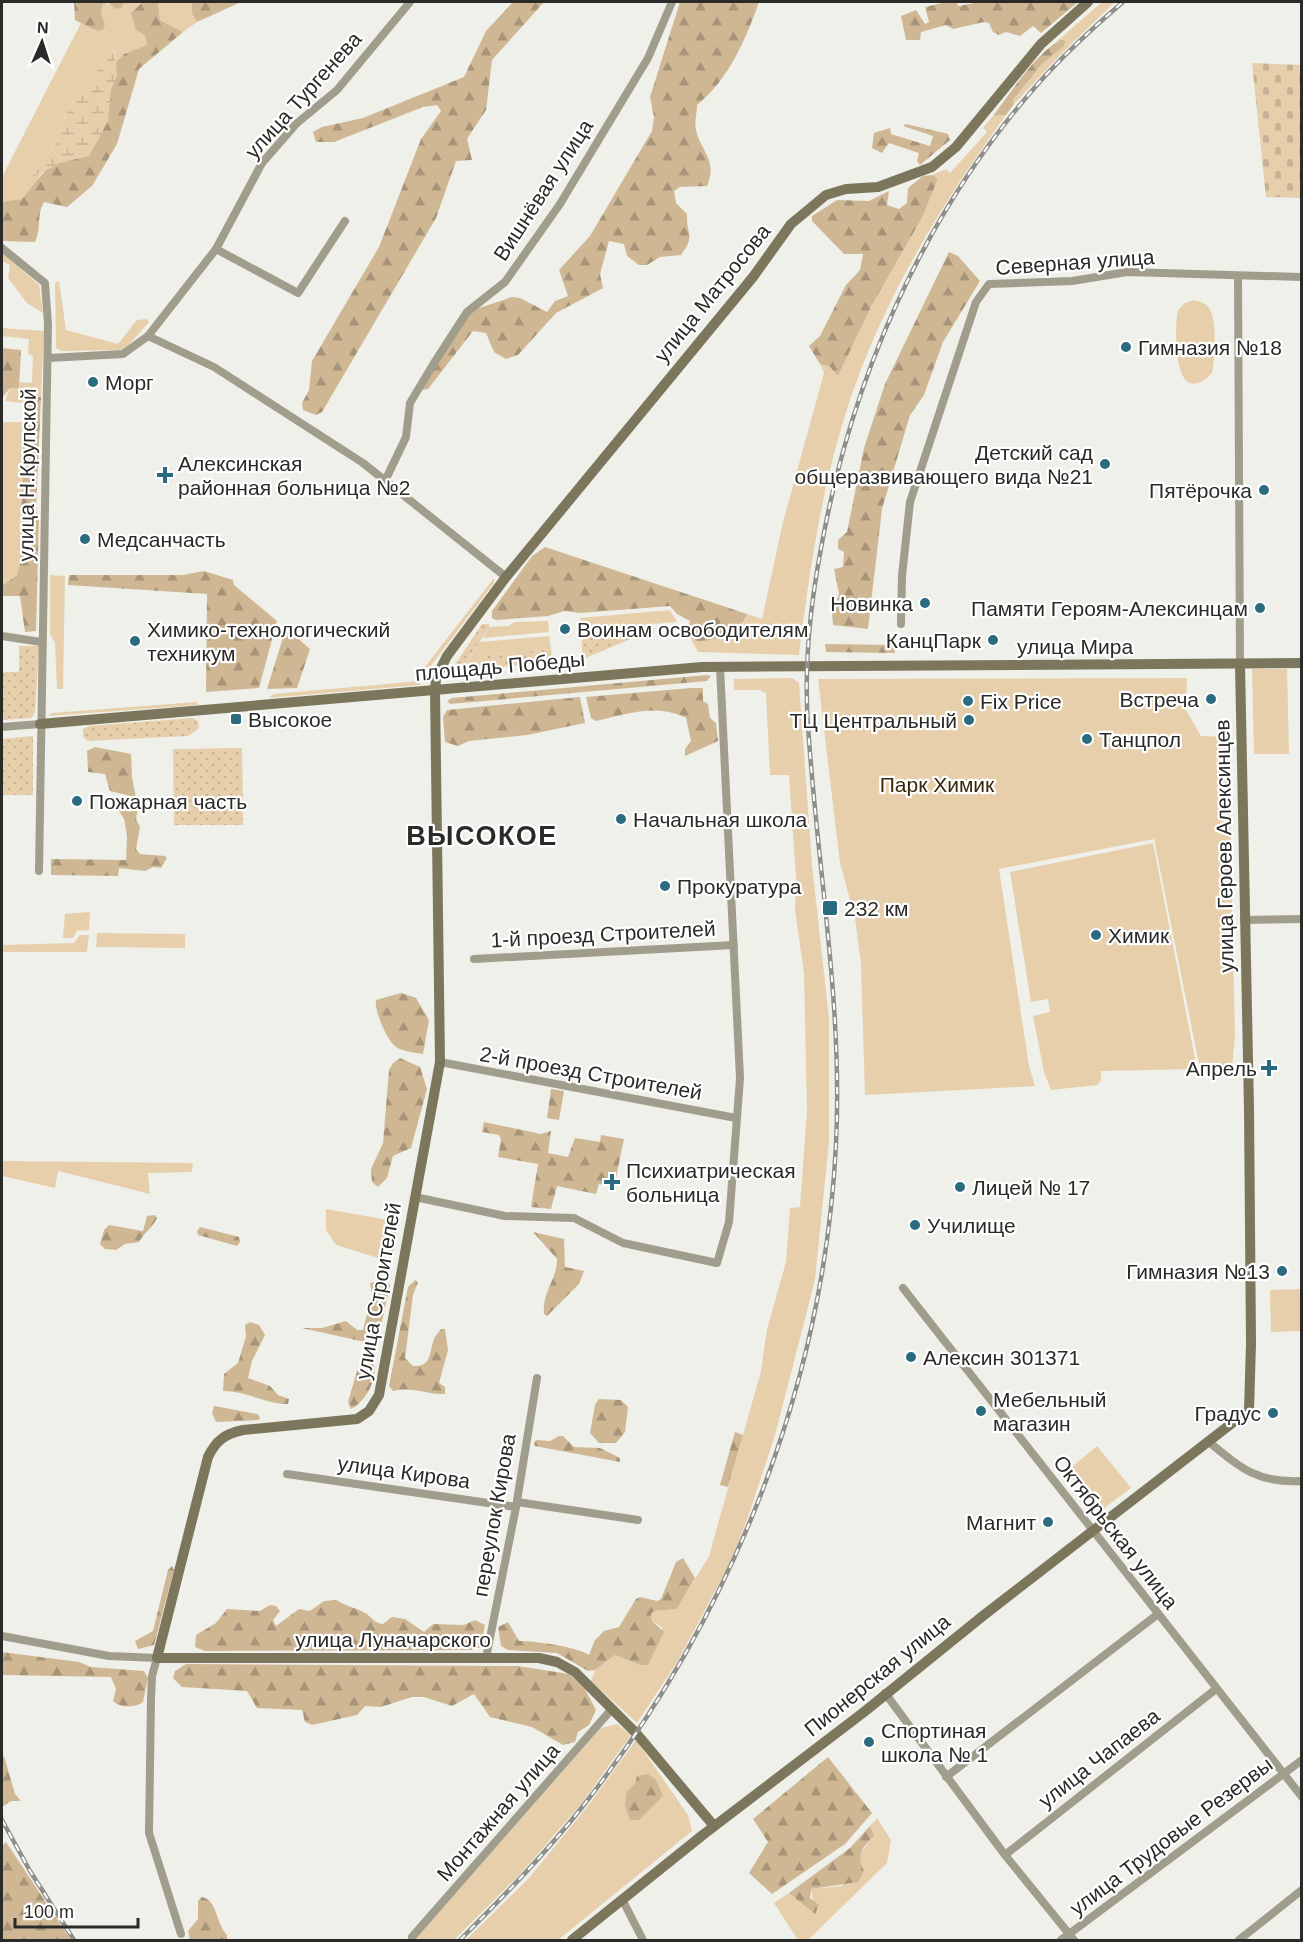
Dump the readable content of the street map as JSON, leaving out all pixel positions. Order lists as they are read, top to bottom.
{
  "streets": {
    "main road": [
      "улица Матросова",
      "улица Мира",
      "площадь Победы",
      "улица Героев Алексинцев",
      "улица Строителей",
      "улица Луначарского",
      "Пионерская улица"
    ],
    "street": [
      "улица Тургенева",
      "Вишнёвая улица",
      "Северная улица",
      "улица Н.Крупской",
      "1-й проезд Строителей",
      "2-й проезд Строителей",
      "улица Кирова",
      "переулок Кирова",
      "Октябрьская улица",
      "улица Чапаева",
      "Монтажная улица",
      "улица Трудовые Резервы"
    ]
  },
  "crossings": [
    ["улица Тургенева", "улица Н.Крупской"],
    ["Северная улица", "улица Героев Алексинцев"],
    ["улица Матросова", "площадь Победы"],
    ["улица Матросова", "улица Строителей"],
    ["улица Н.Крупской", "площадь Победы"],
    ["улица Мира", "площадь Победы"],
    ["улица Мира", "улица Героев Алексинцев"],
    ["площадь Победы", "улица Строителей"],
    ["улица Героев Алексинцев", "Пионерская улица"],
    ["2-й проезд Строителей", "улица Строителей"],
    ["улица Строителей", "улица Луначарского"],
    ["улица Кирова", "переулок Кирова"],
    ["переулок Кирова", "улица Луначарского"],
    ["Октябрьская улица", "Пионерская улица"],
    ["Октябрьская улица", "улица Чапаева"],
    ["Октябрьская улица", "улица Трудовые Резервы"],
    ["улица Луначарского", "Пионерская улица"],
    ["улица Луначарского", "Монтажная улица"]
  ],
  "districts": ["ВЫСОКОЕ"],
  "parks": ["Парк Химик"],
  "places": {
    "other": [
      "Гимназия №18",
      "Морг",
      "Детский сад общеразвивающего вида №21",
      "Пятёрочка",
      "Медсанчасть",
      "Новинка",
      "Памяти Героям-Алексинцам",
      "Воинам освободителям",
      "КанцПарк",
      "Химико-технологический техникум",
      "Встреча",
      "Fix Price",
      "ТЦ Центральный",
      "Танцпол",
      "Пожарная часть",
      "Начальная школа",
      "Прокуратура",
      "Химик",
      "Лицей № 17",
      "Училище",
      "Гимназия №13",
      "Алексин 301371",
      "Мебельный магазин",
      "Градус",
      "Магнит",
      "Спортиная школа № 1"
    ],
    "health": ["Алексинская районная больница №2", "Апрель", "Психиатрическая больница"],
    "transit": ["Высокое", "232 км"]
  },
  "scale_bar": "100 m",
  "north": "top"
}
